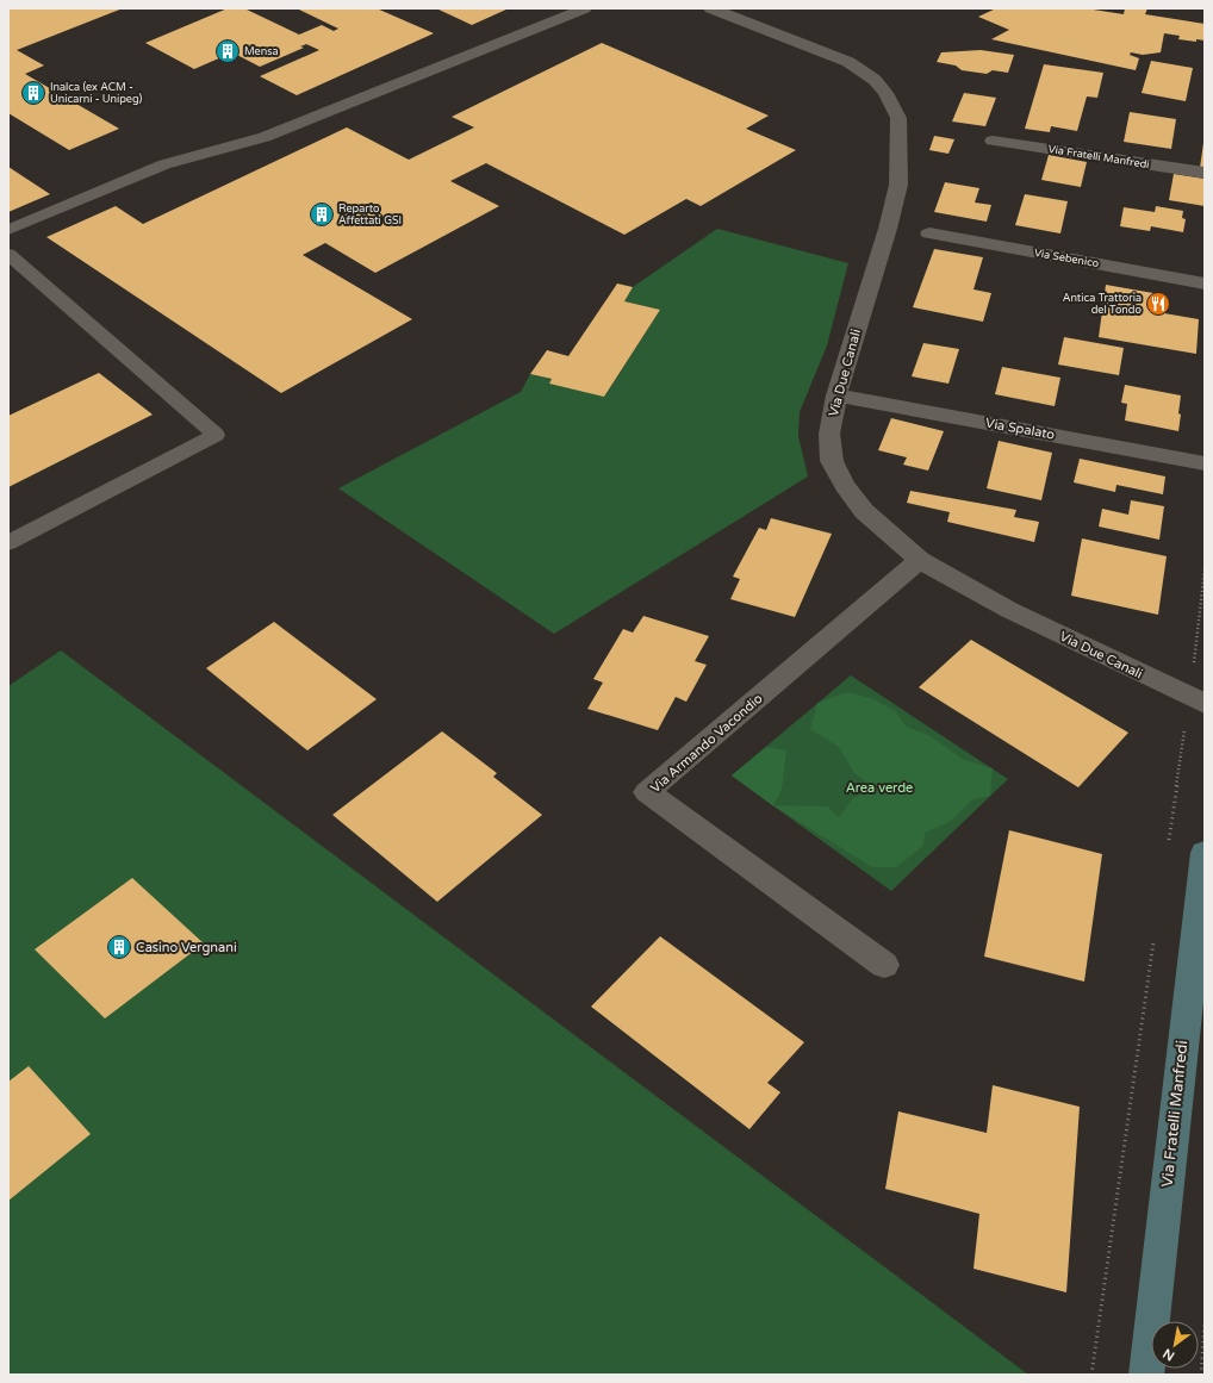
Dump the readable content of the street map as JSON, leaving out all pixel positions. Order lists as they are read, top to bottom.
{
  "streets": {
    "main road": ["Via Fratelli Manfredi"],
    "street": [
      "Via Sebenico",
      "Via Due Canali",
      "Via Spalato",
      "Via Armando Vacondio"
    ]
  },
  "crossings": [
    ["Via Due Canali", "Via Spalato"],
    ["Via Due Canali", "Via Armando Vacondio"]
  ],
  "parks": ["Area verde"],
  "places": {
    "building": [
      "Mensa",
      "Inalca (ex ACM - Unicarni - Unipeg)",
      "Reparto Affettati GSI",
      "Casino Vergnani"
    ],
    "restaurant": ["Antica Trattoria del Tondo"]
  },
  "north": "bottom left"
}
